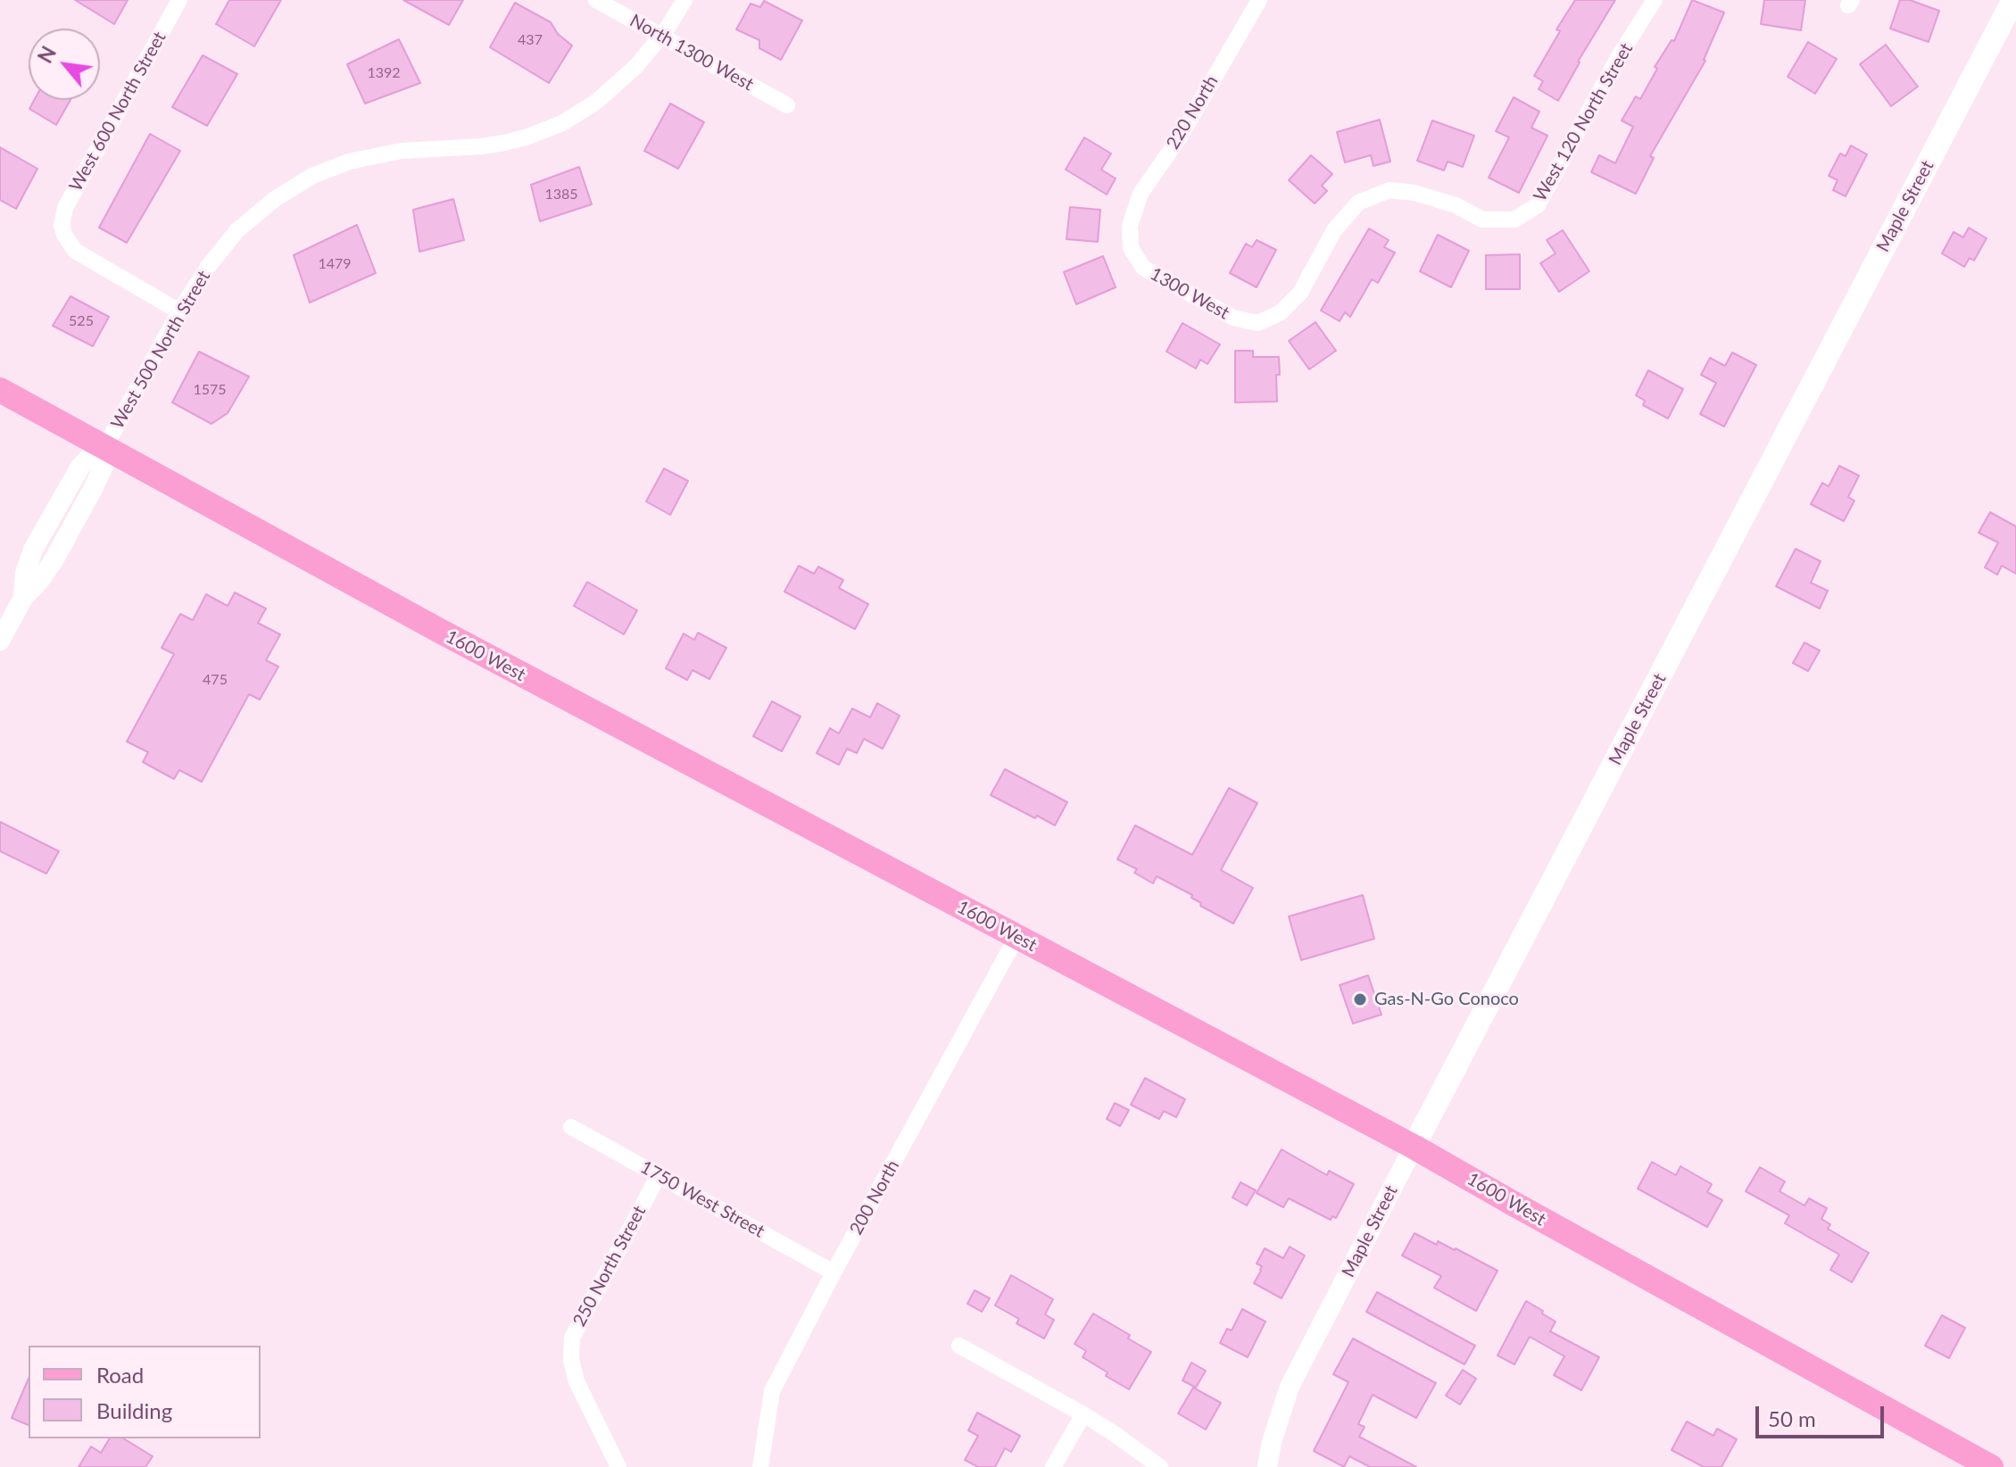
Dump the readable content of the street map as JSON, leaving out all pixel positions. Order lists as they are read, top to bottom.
{
  "streets": {
    "main road": ["Maple Street", "1600 West"],
    "street": [
      "North 1300 West",
      "West 600 North Street",
      "220 North",
      "West 120 North Street",
      "1300 West",
      "West 500 North Street",
      "200 North",
      "1750 West Street",
      "250 North Street"
    ]
  },
  "crossings": [
    ["North 1300 West", "West 500 North Street"],
    ["West 600 North Street", "West 500 North Street"],
    ["220 North", "1300 West"],
    ["West 120 North Street", "1300 West"],
    ["Maple Street", "1600 West"],
    ["West 500 North Street", "1600 West"],
    ["1600 West", "200 North"],
    ["200 North", "1750 West Street"],
    ["1750 West Street", "250 North Street"]
  ],
  "places": ["Gas-N-Go Conoco"],
  "house_numbers": [
    "437",
    "1392",
    "1385",
    "1479",
    "525",
    "1575",
    "475"
  ],
  "legend": ["Road", "Building"],
  "scale_bar": "50 m",
  "north": "top left"
}
